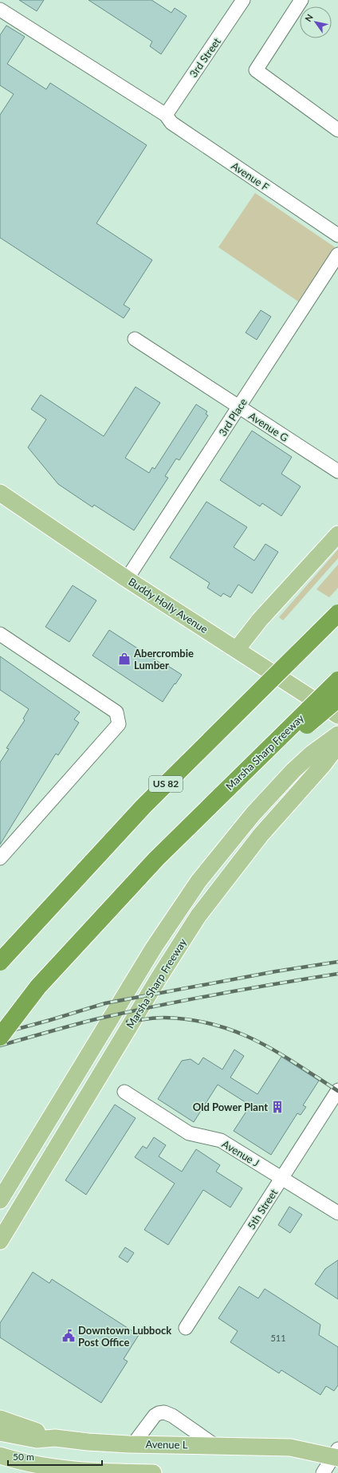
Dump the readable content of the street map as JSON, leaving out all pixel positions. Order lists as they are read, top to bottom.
{
  "streets": {
    "highway": ["Marsha Sharp Freeway", "US 82"],
    "main road": ["Buddy Holly Avenue", "Avenue L"],
    "street": [
      "3rd Street",
      "Avenue F",
      "3rd Place",
      "Avenue G",
      "Avenue J",
      "5th Street"
    ]
  },
  "crossings": [
    ["3rd Street", "Avenue F"],
    ["3rd Place", "Avenue G"],
    ["3rd Place", "Buddy Holly Avenue"],
    ["Avenue J", "5th Street"]
  ],
  "places": {
    "shop": ["Abercrombie Lumber"],
    "building": ["Old Power Plant"],
    "public building": ["Downtown Lubbock Post Office"]
  },
  "house_numbers": ["511"],
  "scale_bar": "50 m",
  "north": "top left"
}
